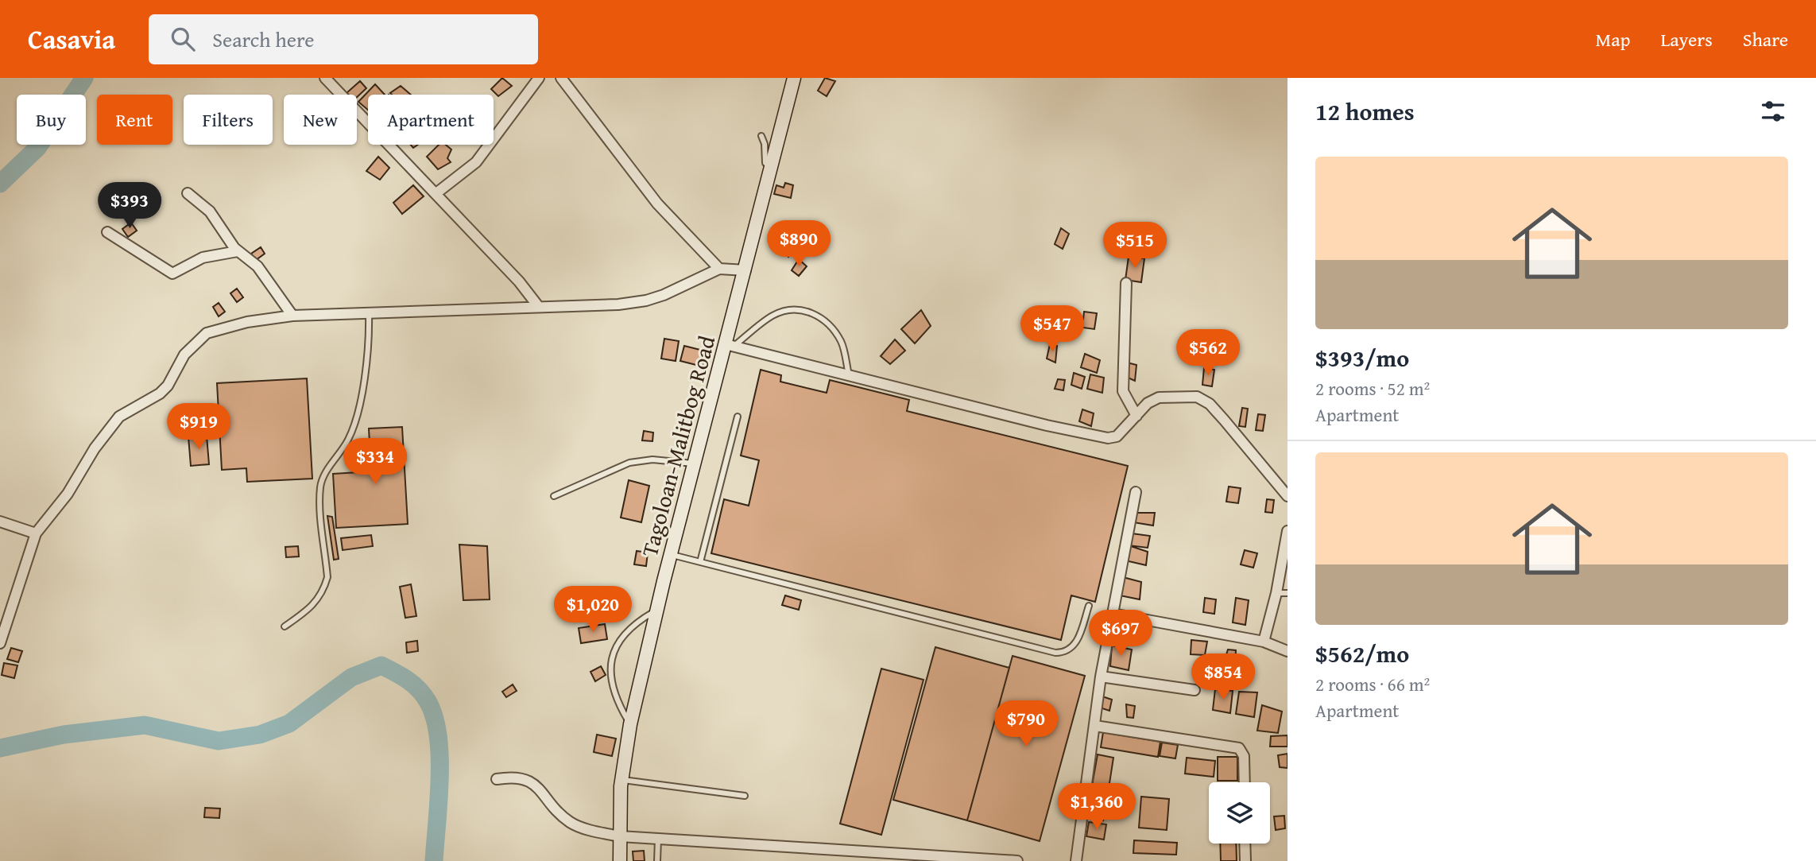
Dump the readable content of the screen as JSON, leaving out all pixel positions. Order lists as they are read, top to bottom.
{
  "streets": {
    "main road": ["Tagoloan-Malitbog Road"]
  },
  "page": {
    "header": "Casavia",
    "search": "Search here",
    "nav": ["Map", "Layers", "Share"],
    "heading": "12 homes",
    "chip": [
      "Buy",
      "Rent",
      "Filters",
      "New",
      "Apartment"
    ],
    "list": [
      {
        "name": "$393/mo",
        "note": "2 rooms · 52 m² · Apartment"
      },
      {
        "name": "$562/mo",
        "note": "2 rooms · 66 m² · Apartment"
      }
    ],
    "price": [
      "$393",
      "$890",
      "$515",
      "$547",
      "$562",
      "$919",
      "$334",
      "$1,020",
      "$697",
      "$854",
      "$790",
      "$1,360"
    ]
  }
}
